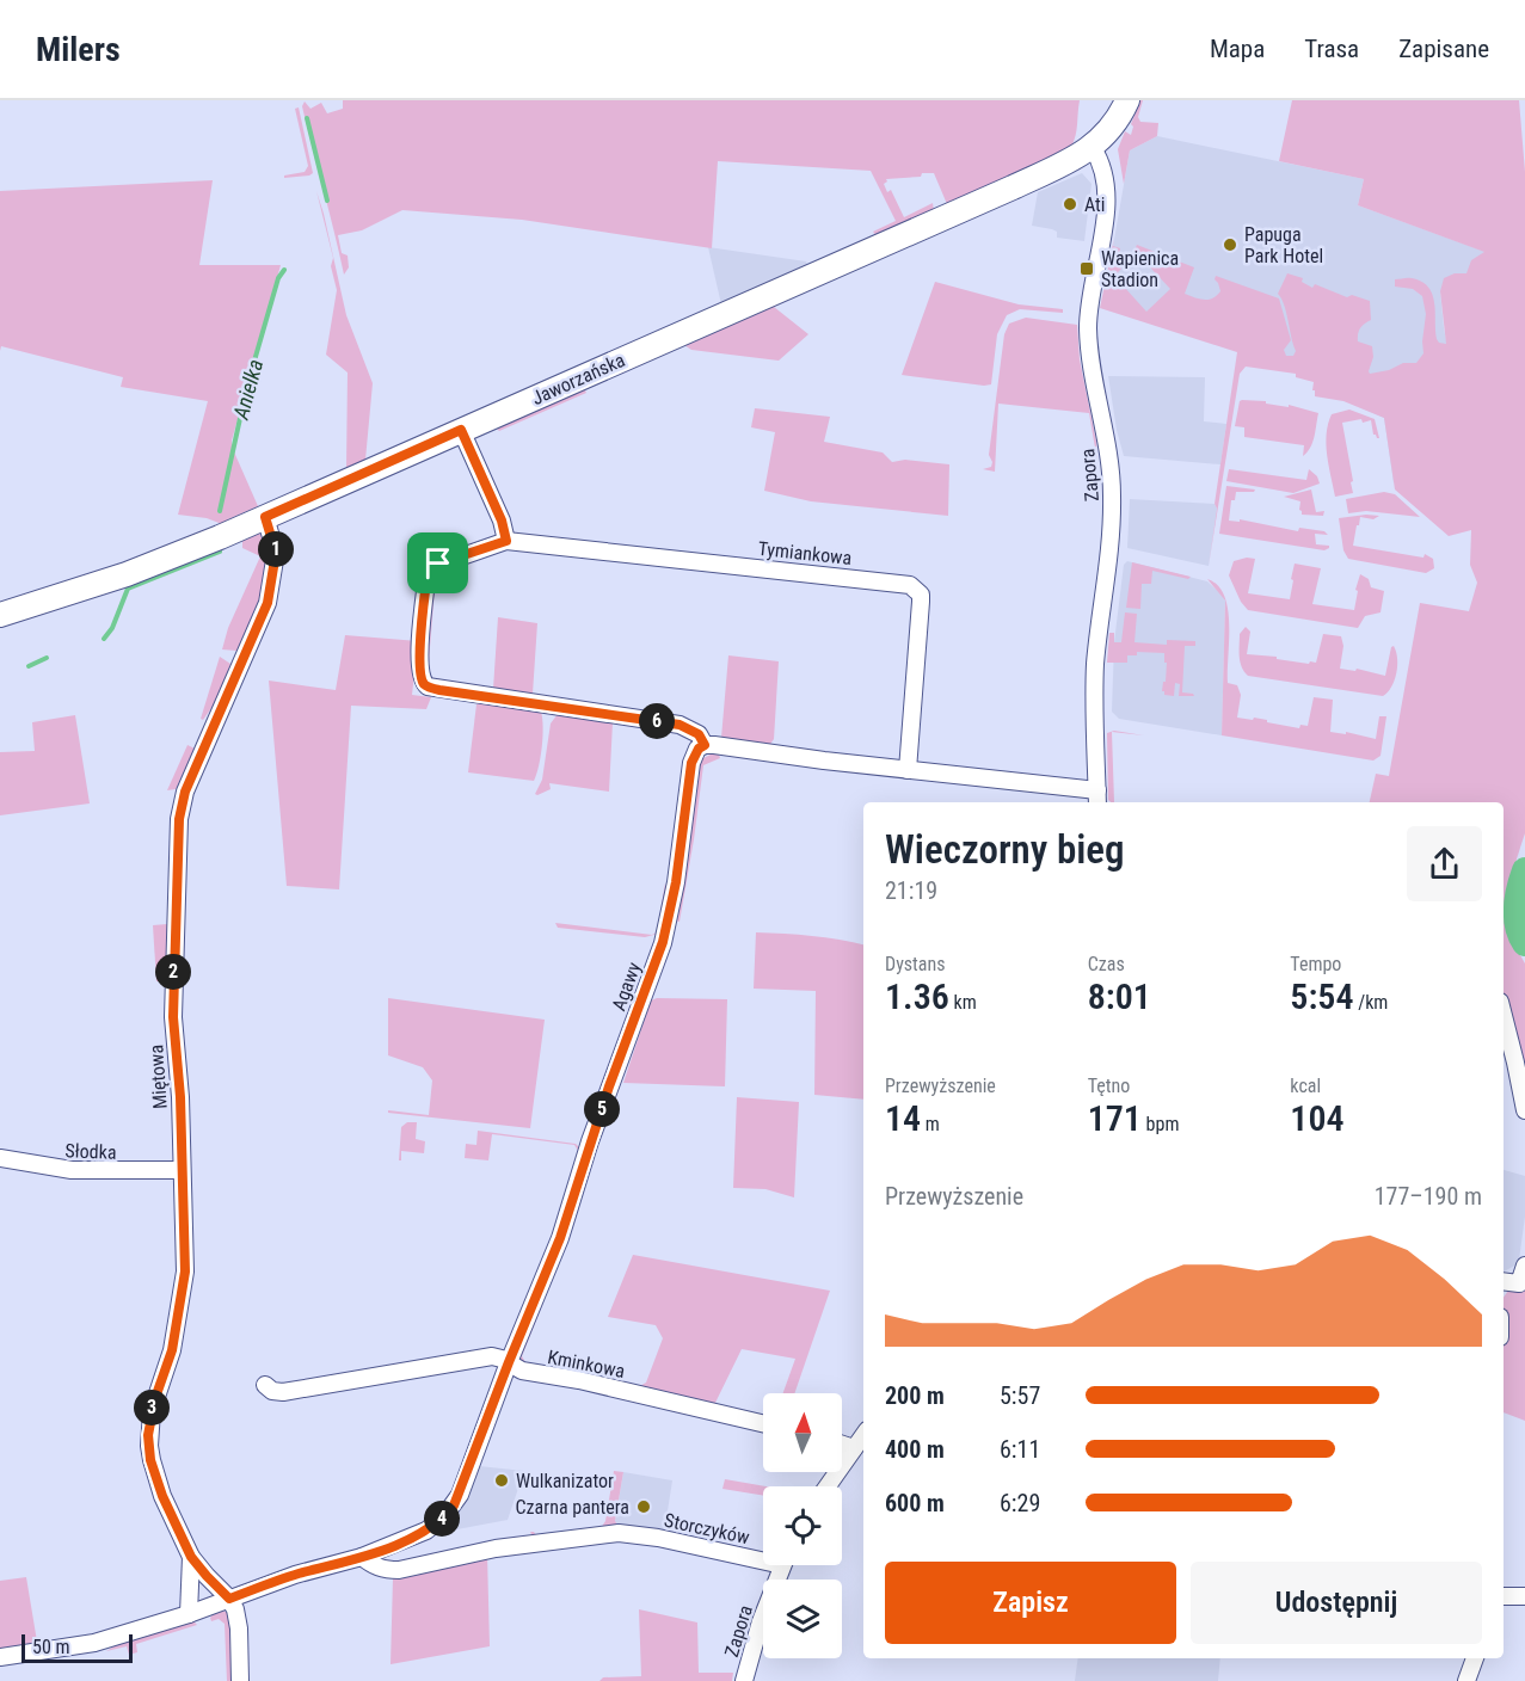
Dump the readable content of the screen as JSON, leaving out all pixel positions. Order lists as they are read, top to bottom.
{
  "streets": {
    "street": [
      "Jaworzańska",
      "Zapora",
      "Tymiankowa",
      "Agawy",
      "Miętowa",
      "Słodka",
      "Kminkowa",
      "Storczyków"
    ]
  },
  "crossings": [
    ["Jaworzańska", "Zapora"],
    ["Jaworzańska", "Miętowa"],
    ["Tymiankowa", "Agawy"],
    ["Agawy", "Kminkowa"],
    ["Agawy", "Storczyków"],
    ["Miętowa", "Słodka"]
  ],
  "water": ["Anielka"],
  "places": {
    "other": [
      "Ati",
      "Papuga Park Hotel",
      "Wulkanizator",
      "Czarna pantera"
    ],
    "transit": ["Wapienica Stadion"]
  },
  "scale_bar": "50 m",
  "north": "top",
  "page": {
    "header": "Milers",
    "nav": ["Mapa", "Trasa", "Zapisane"],
    "pins": [
      "1",
      "6",
      "2",
      "5",
      "3",
      "4"
    ],
    "heading": ["Wieczorny bieg", "21:19"],
    "stats": [
      ["Dystans", "1.36 km"],
      ["Czas", "8:01"],
      ["Tempo", "5:54 /km"],
      ["Przewyższenie", "14 m"],
      ["Tętno", "171 bpm"],
      ["kcal", "104"]
    ],
    "chart": ["Przewyższenie", "177–190 m"],
    "list": [
      {
        "name": "200 m",
        "note": "5:57"
      },
      {
        "name": "400 m",
        "note": "6:11"
      },
      {
        "name": "600 m",
        "note": "6:29"
      }
    ],
    "buttons": ["Zapisz", "Udostępnij"],
    "scale": "50 m"
  }
}
